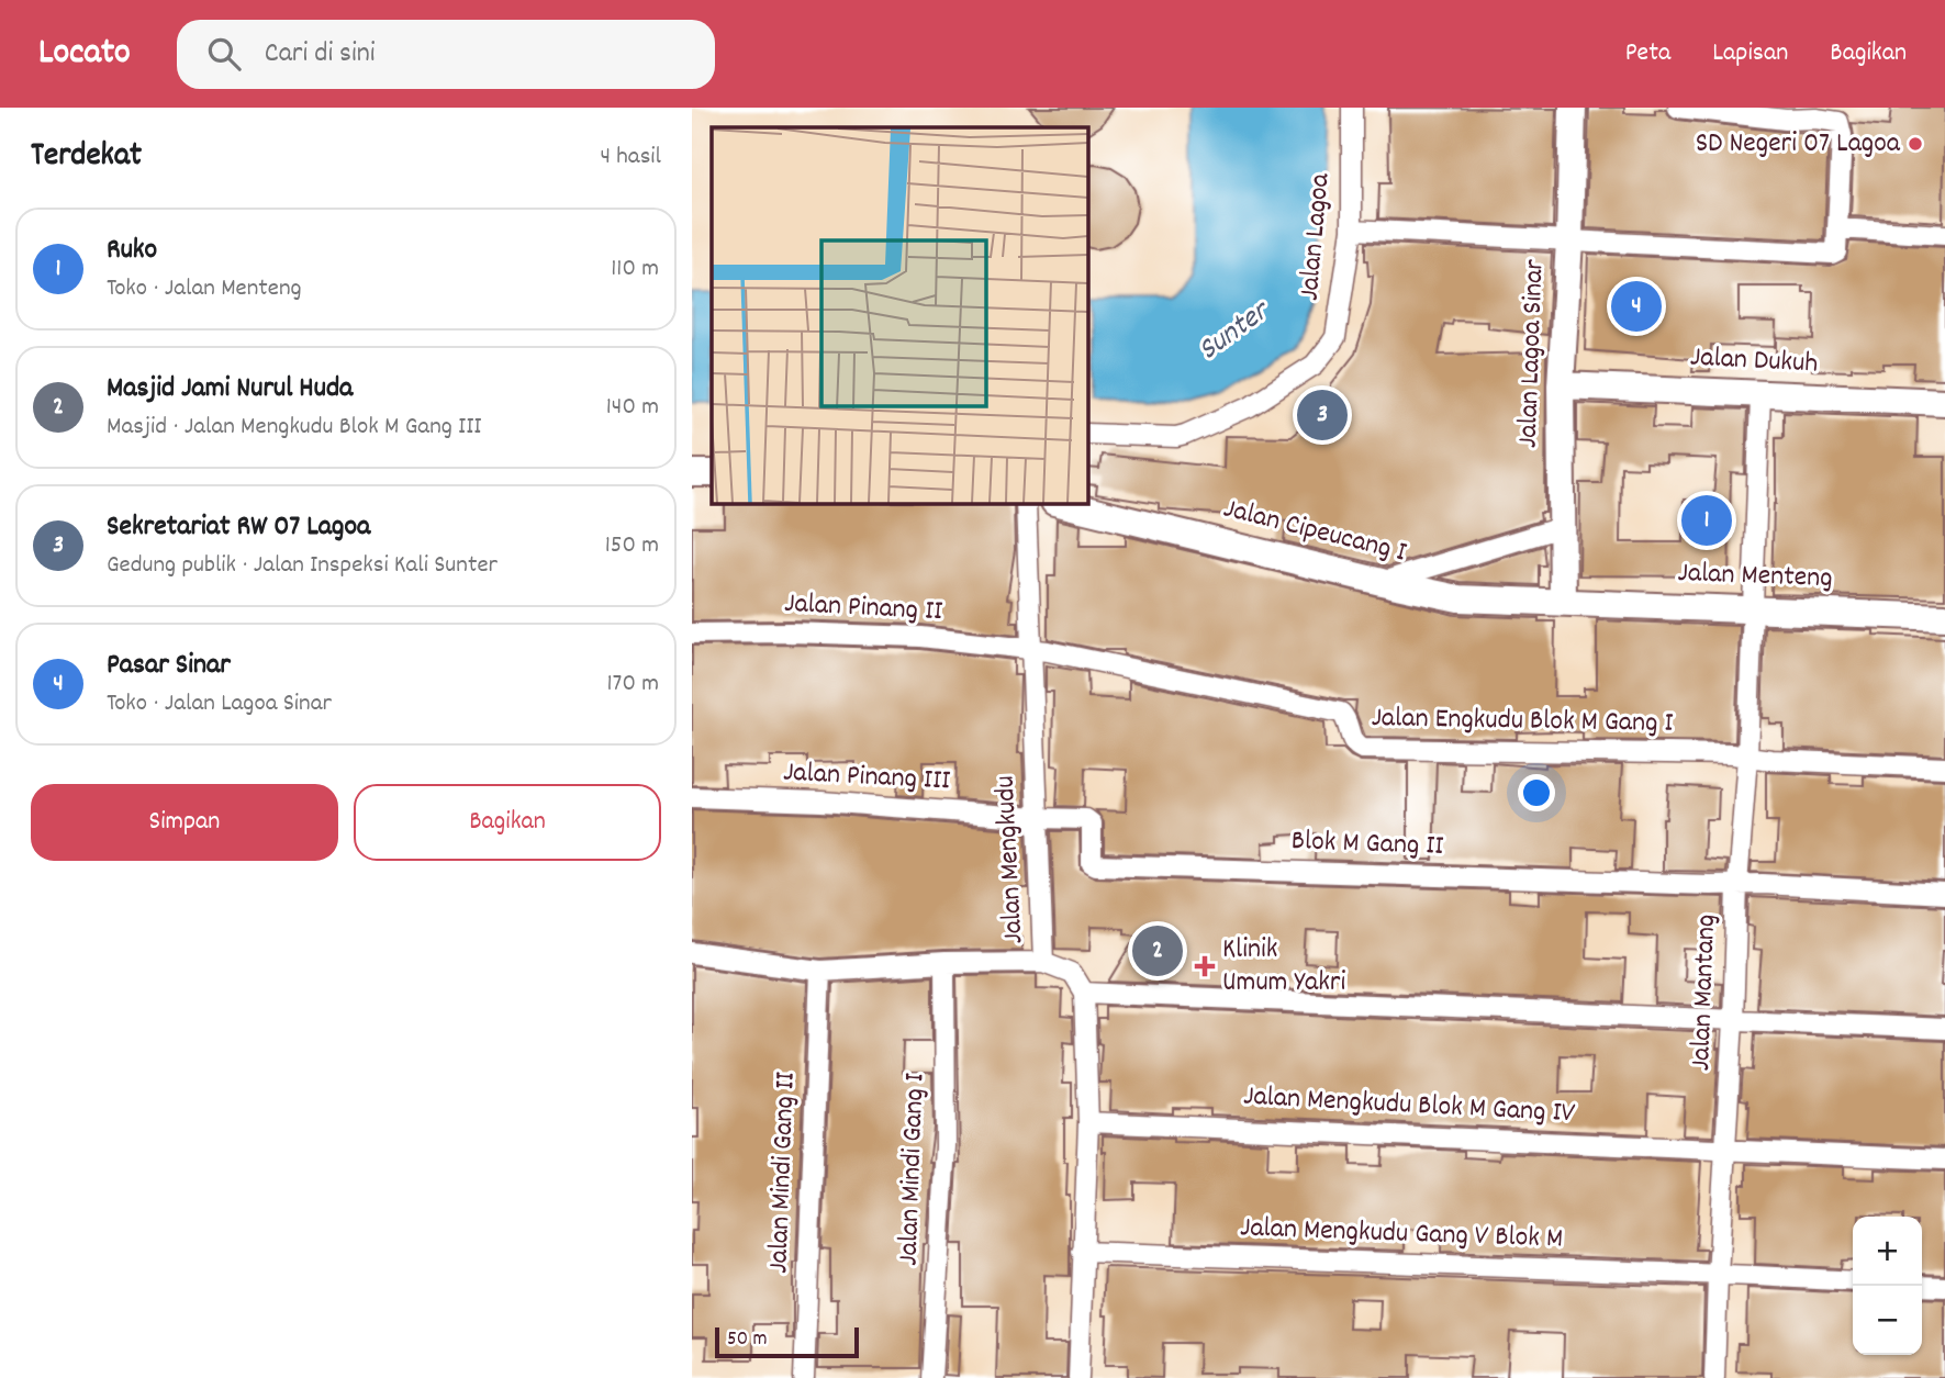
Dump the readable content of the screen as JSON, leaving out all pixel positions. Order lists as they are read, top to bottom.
{
  "streets": {
    "street": [
      "Jalan Lagoa",
      "Jalan Lagoa Sinar",
      "Jalan Dukuh",
      "Jalan Cipeucang I",
      "Jalan Menteng",
      "Jalan Pinang II",
      "Jalan Engkudu Blok M Gang I",
      "Jalan Pinang III",
      "Blok M Gang II",
      "Jalan Mengkudu",
      "Jalan Mantang",
      "Jalan Mengkudu Blok M Gang IV",
      "Jalan Mindi Gang I",
      "Jalan Mindi Gang II",
      "Jalan Mengkudu Gang V Blok M"
    ]
  },
  "crossings": [
    ["Jalan Lagoa Sinar", "Jalan Dukuh"],
    ["Jalan Lagoa Sinar", "Jalan Cipeucang I"],
    ["Jalan Lagoa Sinar", "Jalan Menteng"],
    ["Jalan Dukuh", "Jalan Mantang"],
    ["Jalan Cipeucang I", "Jalan Menteng"],
    ["Jalan Menteng", "Jalan Mantang"],
    ["Jalan Pinang II", "Jalan Engkudu Blok M Gang I"],
    ["Jalan Pinang II", "Jalan Mengkudu"],
    ["Jalan Engkudu Blok M Gang I", "Jalan Mengkudu"],
    ["Jalan Engkudu Blok M Gang I", "Jalan Mantang"],
    ["Jalan Pinang III", "Blok M Gang II"],
    ["Jalan Pinang III", "Jalan Mengkudu"],
    ["Blok M Gang II", "Jalan Mengkudu"],
    ["Blok M Gang II", "Jalan Mantang"],
    ["Jalan Mantang", "Jalan Mengkudu Blok M Gang IV"],
    ["Jalan Mantang", "Jalan Mengkudu Gang V Blok M"]
  ],
  "water": ["Sunter"],
  "places": {
    "other": ["SD Negeri 07 Lagoa"],
    "health": ["Klinik Umum Yakri"]
  },
  "scale_bar": "50 m",
  "page": {
    "header": "Locato",
    "search": "Cari di sini",
    "nav": ["Peta", "Lapisan", "Bagikan"],
    "heading": ["Terdekat", "4 hasil"],
    "list": [
      {
        "mark": "1",
        "name": "Ruko",
        "note": "Toko · Jalan Menteng",
        "value": "110 m"
      },
      {
        "mark": "2",
        "name": "Masjid Jami Nurul Huda",
        "note": "Masjid · Jalan Mengkudu Blok M Gang III",
        "value": "140 m"
      },
      {
        "mark": "3",
        "name": "Sekretariat RW 07 Lagoa",
        "note": "Gedung publik · Jalan Inspeksi Kali Sunter",
        "value": "150 m"
      },
      {
        "mark": "4",
        "name": "Pasar Sinar",
        "note": "Toko · Jalan Lagoa Sinar",
        "value": "170 m"
      }
    ],
    "pins": [
      "4",
      "3",
      "1",
      "2"
    ],
    "buttons": ["Simpan", "Bagikan"],
    "map_buttons": ["+", "−"],
    "scale": "50 m"
  }
}
